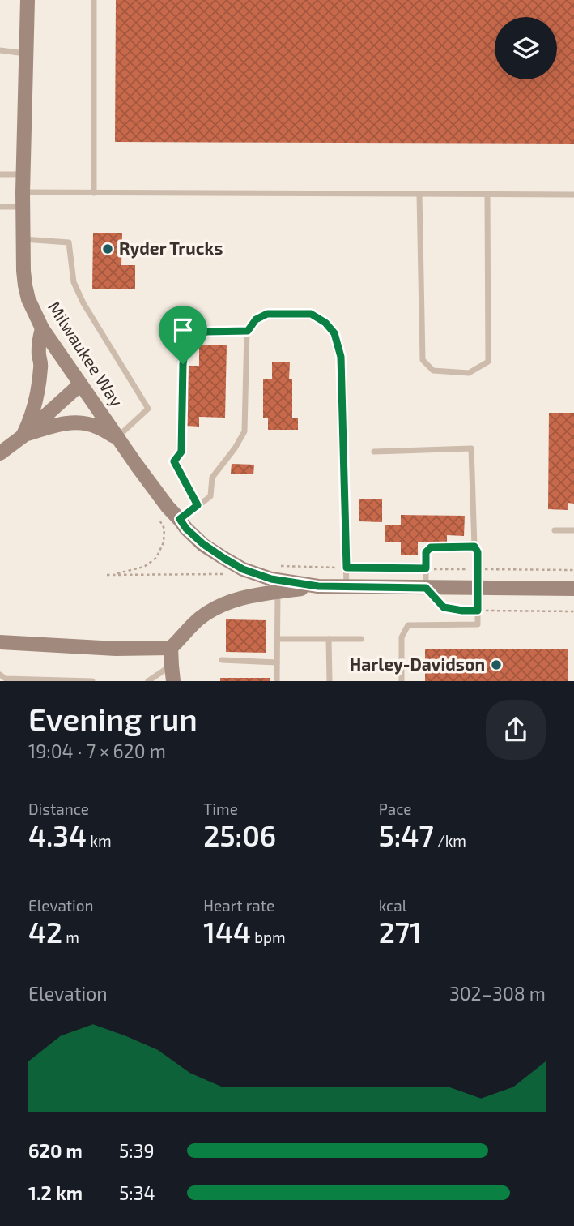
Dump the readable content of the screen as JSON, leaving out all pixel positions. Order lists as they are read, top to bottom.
{
  "streets": {
    "street": ["Milwaukee Way"]
  },
  "places": ["Ryder Trucks", "Harley-Davidson"],
  "page": {
    "heading": ["Evening run", "19:04 · 7 × 620 m"],
    "stats": [
      ["Distance", "4.34 km"],
      ["Time", "25:06"],
      ["Pace", "5:47 /km"],
      ["Elevation", "42 m"],
      ["Heart rate", "144 bpm"],
      ["kcal", "271"]
    ],
    "chart": ["Elevation", "302–308 m"],
    "list": [
      {
        "name": "620 m",
        "note": "5:39"
      },
      {
        "name": "1.2 km",
        "note": "5:34"
      }
    ]
  }
}
